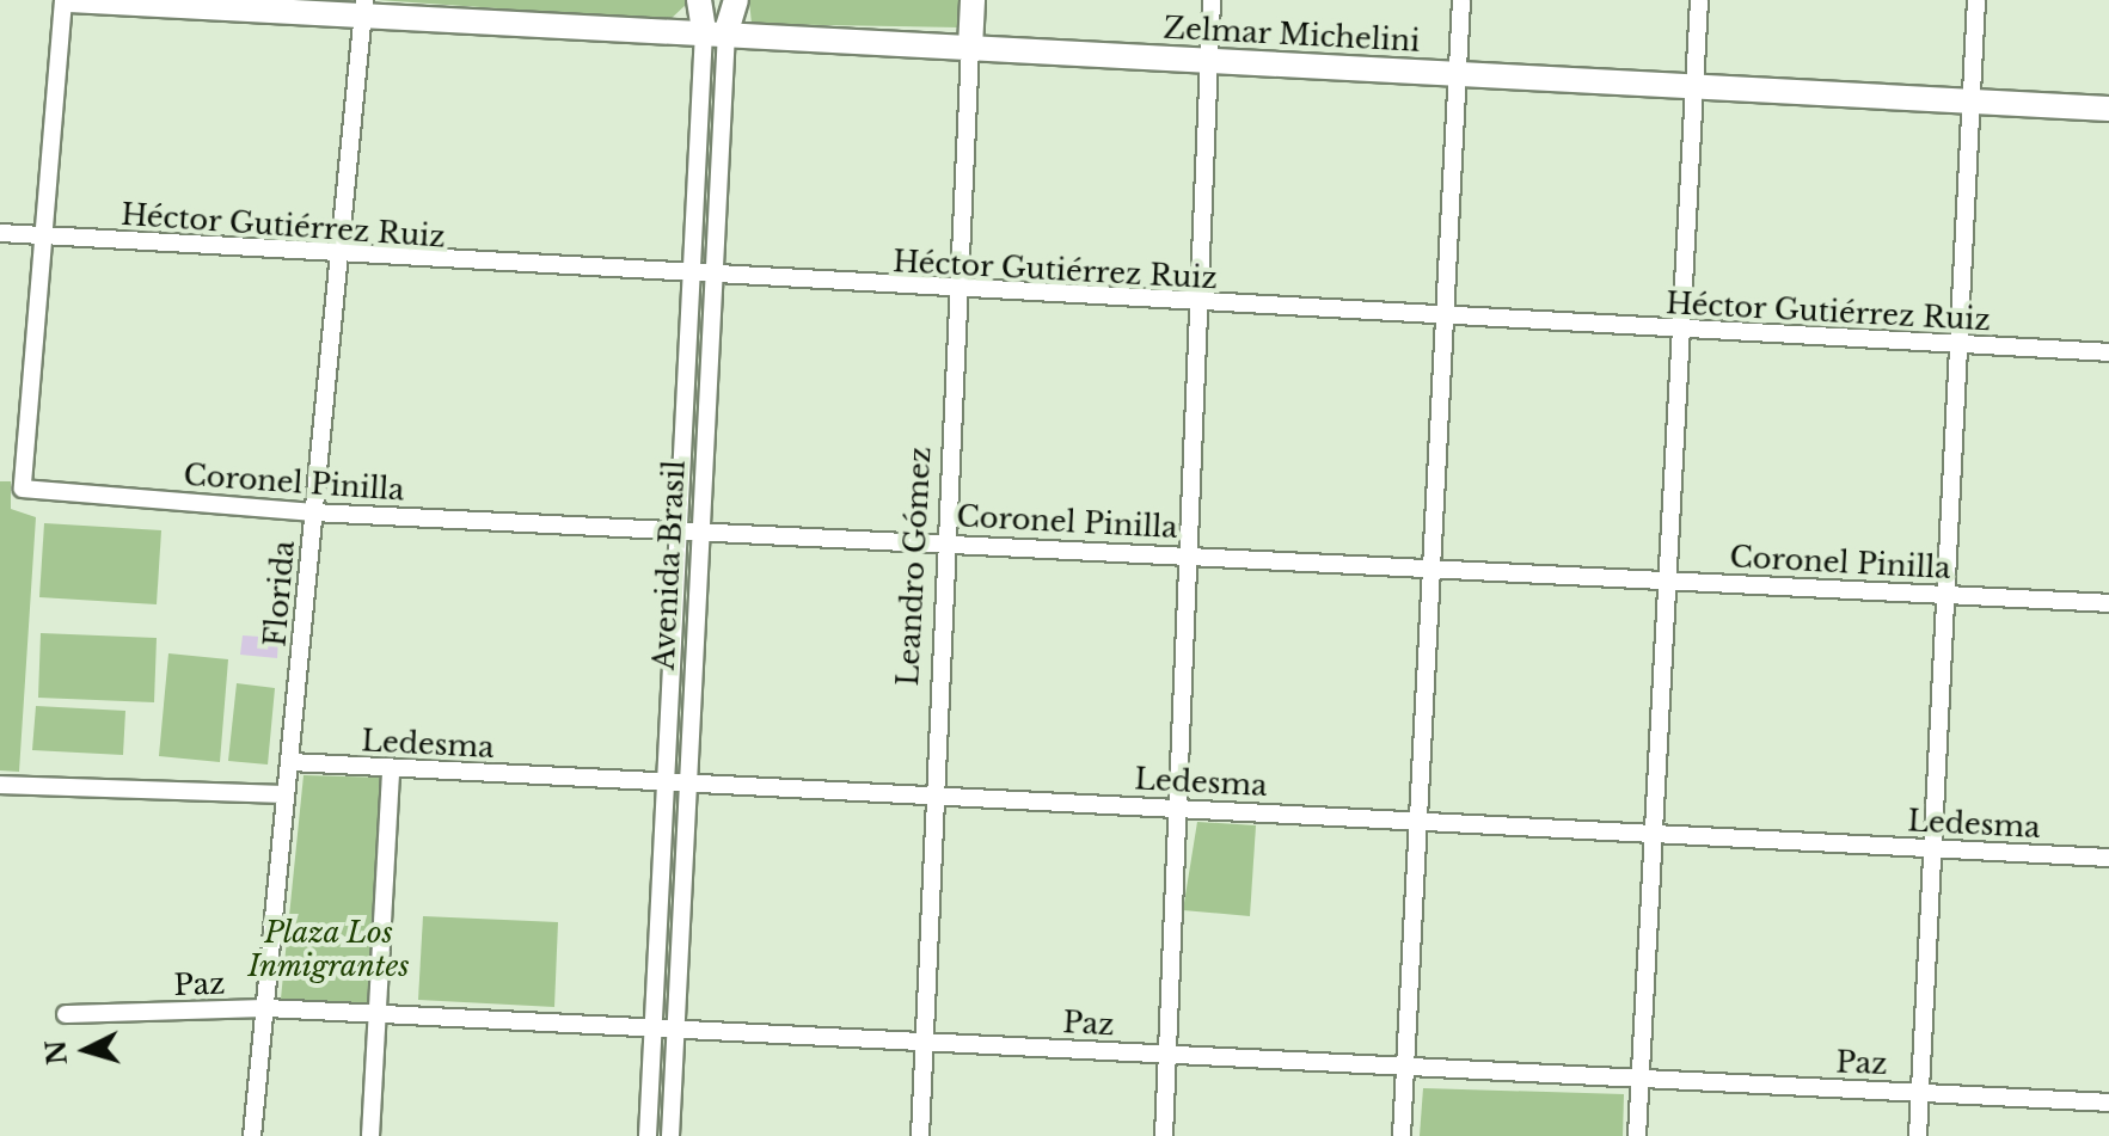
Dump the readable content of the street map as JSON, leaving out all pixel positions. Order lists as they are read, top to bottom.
{
  "streets": {
    "street": [
      "Zelmar Michelini",
      "Héctor Gutiérrez Ruiz",
      "Coronel Pinilla",
      "Avenida Brasil",
      "Leandro Gómez",
      "Florida",
      "Ledesma",
      "Paz"
    ]
  },
  "crossings": [
    ["Zelmar Michelini", "Avenida Brasil"],
    ["Zelmar Michelini", "Leandro Gómez"],
    ["Zelmar Michelini", "Florida"],
    ["Héctor Gutiérrez Ruiz", "Coronel Pinilla"],
    ["Héctor Gutiérrez Ruiz", "Avenida Brasil"],
    ["Héctor Gutiérrez Ruiz", "Leandro Gómez"],
    ["Héctor Gutiérrez Ruiz", "Florida"],
    ["Coronel Pinilla", "Avenida Brasil"],
    ["Coronel Pinilla", "Leandro Gómez"],
    ["Coronel Pinilla", "Florida"],
    ["Avenida Brasil", "Ledesma"],
    ["Avenida Brasil", "Paz"],
    ["Leandro Gómez", "Ledesma"],
    ["Leandro Gómez", "Paz"],
    ["Florida", "Ledesma"],
    ["Florida", "Paz"]
  ],
  "parks": ["Plaza Los Inmigrantes"],
  "north": "left"
}
